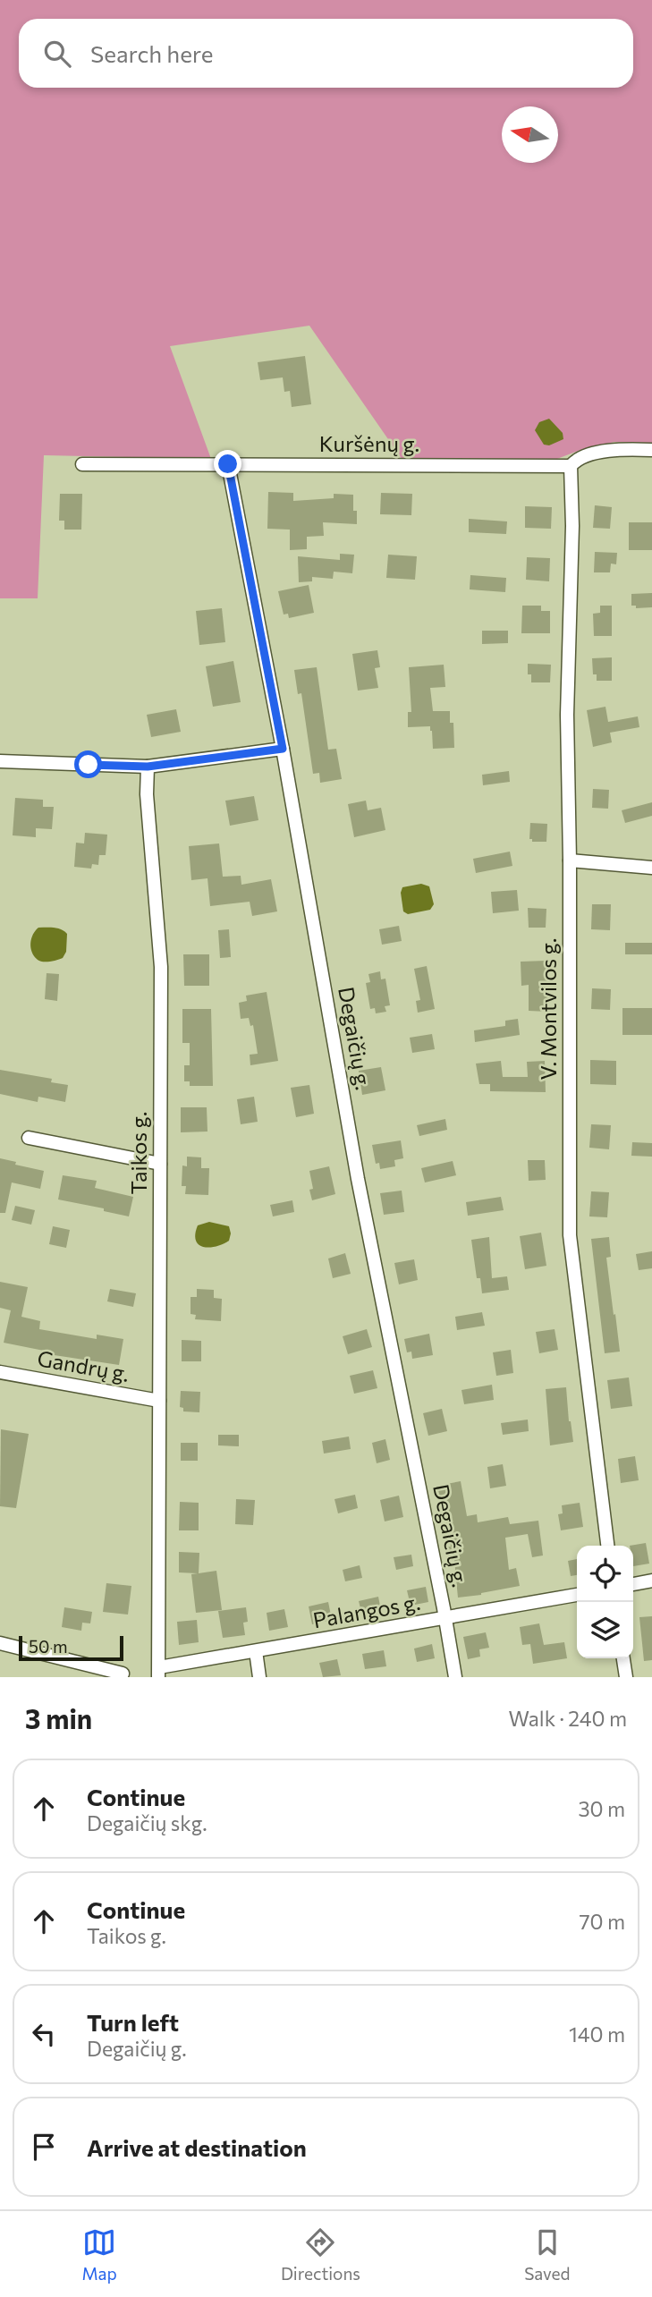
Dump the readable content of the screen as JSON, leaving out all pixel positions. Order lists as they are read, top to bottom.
{
  "streets": {
    "street": [
      "Kuršėnų g.",
      "V. Montvilos g.",
      "Degaičių g.",
      "Taikos g.",
      "Gandrų g.",
      "Palangos g."
    ]
  },
  "crossings": [
    ["Kuršėnų g.", "V. Montvilos g."],
    ["Kuršėnų g.", "Degaičių g."],
    ["Degaičių g.", "Palangos g."],
    ["Taikos g.", "Gandrų g."],
    ["Taikos g.", "Palangos g."]
  ],
  "scale_bar": "50 m",
  "north": "left",
  "page": {
    "search": "Search here",
    "scale": "50 m",
    "heading": ["3 min", "Walk · 240 m"],
    "list": [
      ["Continue", "Degaičių skg.", "30 m"],
      ["Continue", "Taikos g.", "70 m"],
      ["Turn left", "Degaičių g.", "140 m"],
      "Arrive at destination"
    ],
    "nav": ["Map", "Directions", "Saved"]
  }
}
